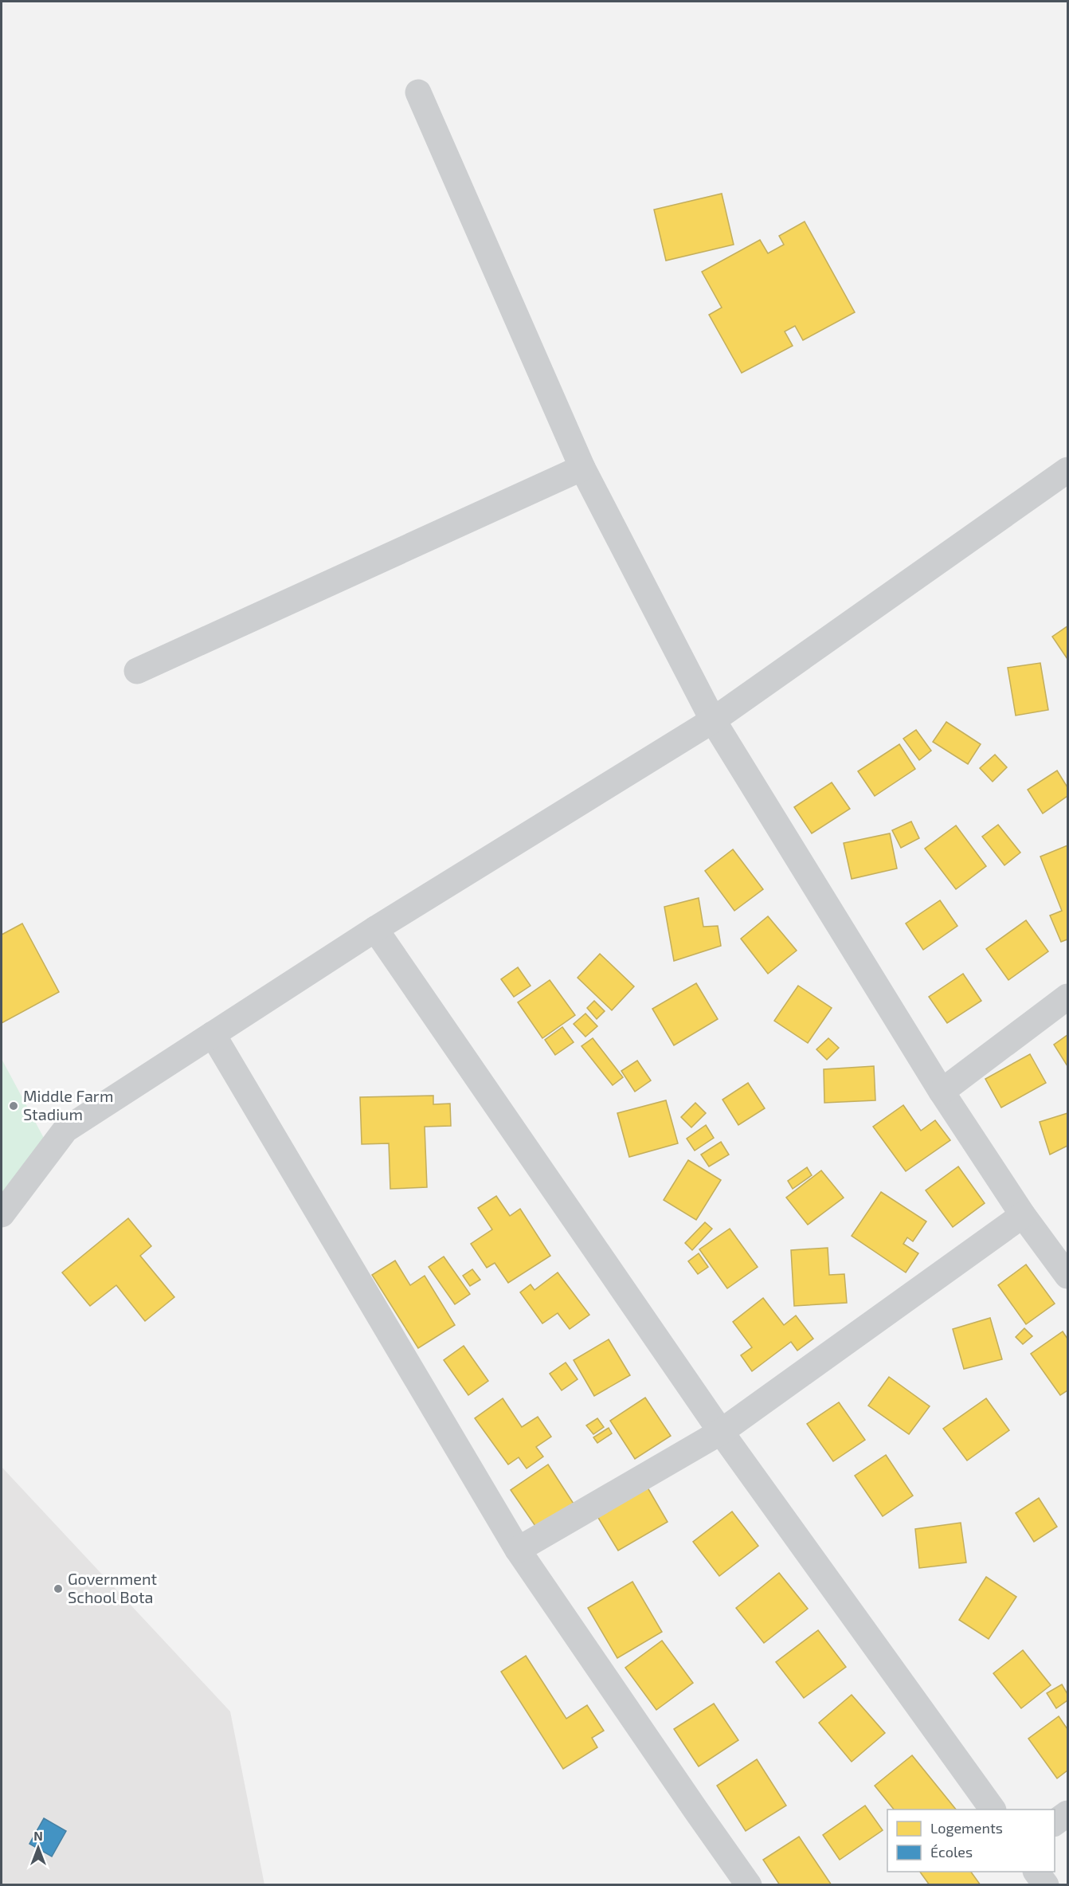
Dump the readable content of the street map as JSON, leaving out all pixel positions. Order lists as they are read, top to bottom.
{
  "places": ["Middle Farm Stadium", "Government School Bota"],
  "legend": ["Logements", "Écoles"],
  "north": "top"
}
